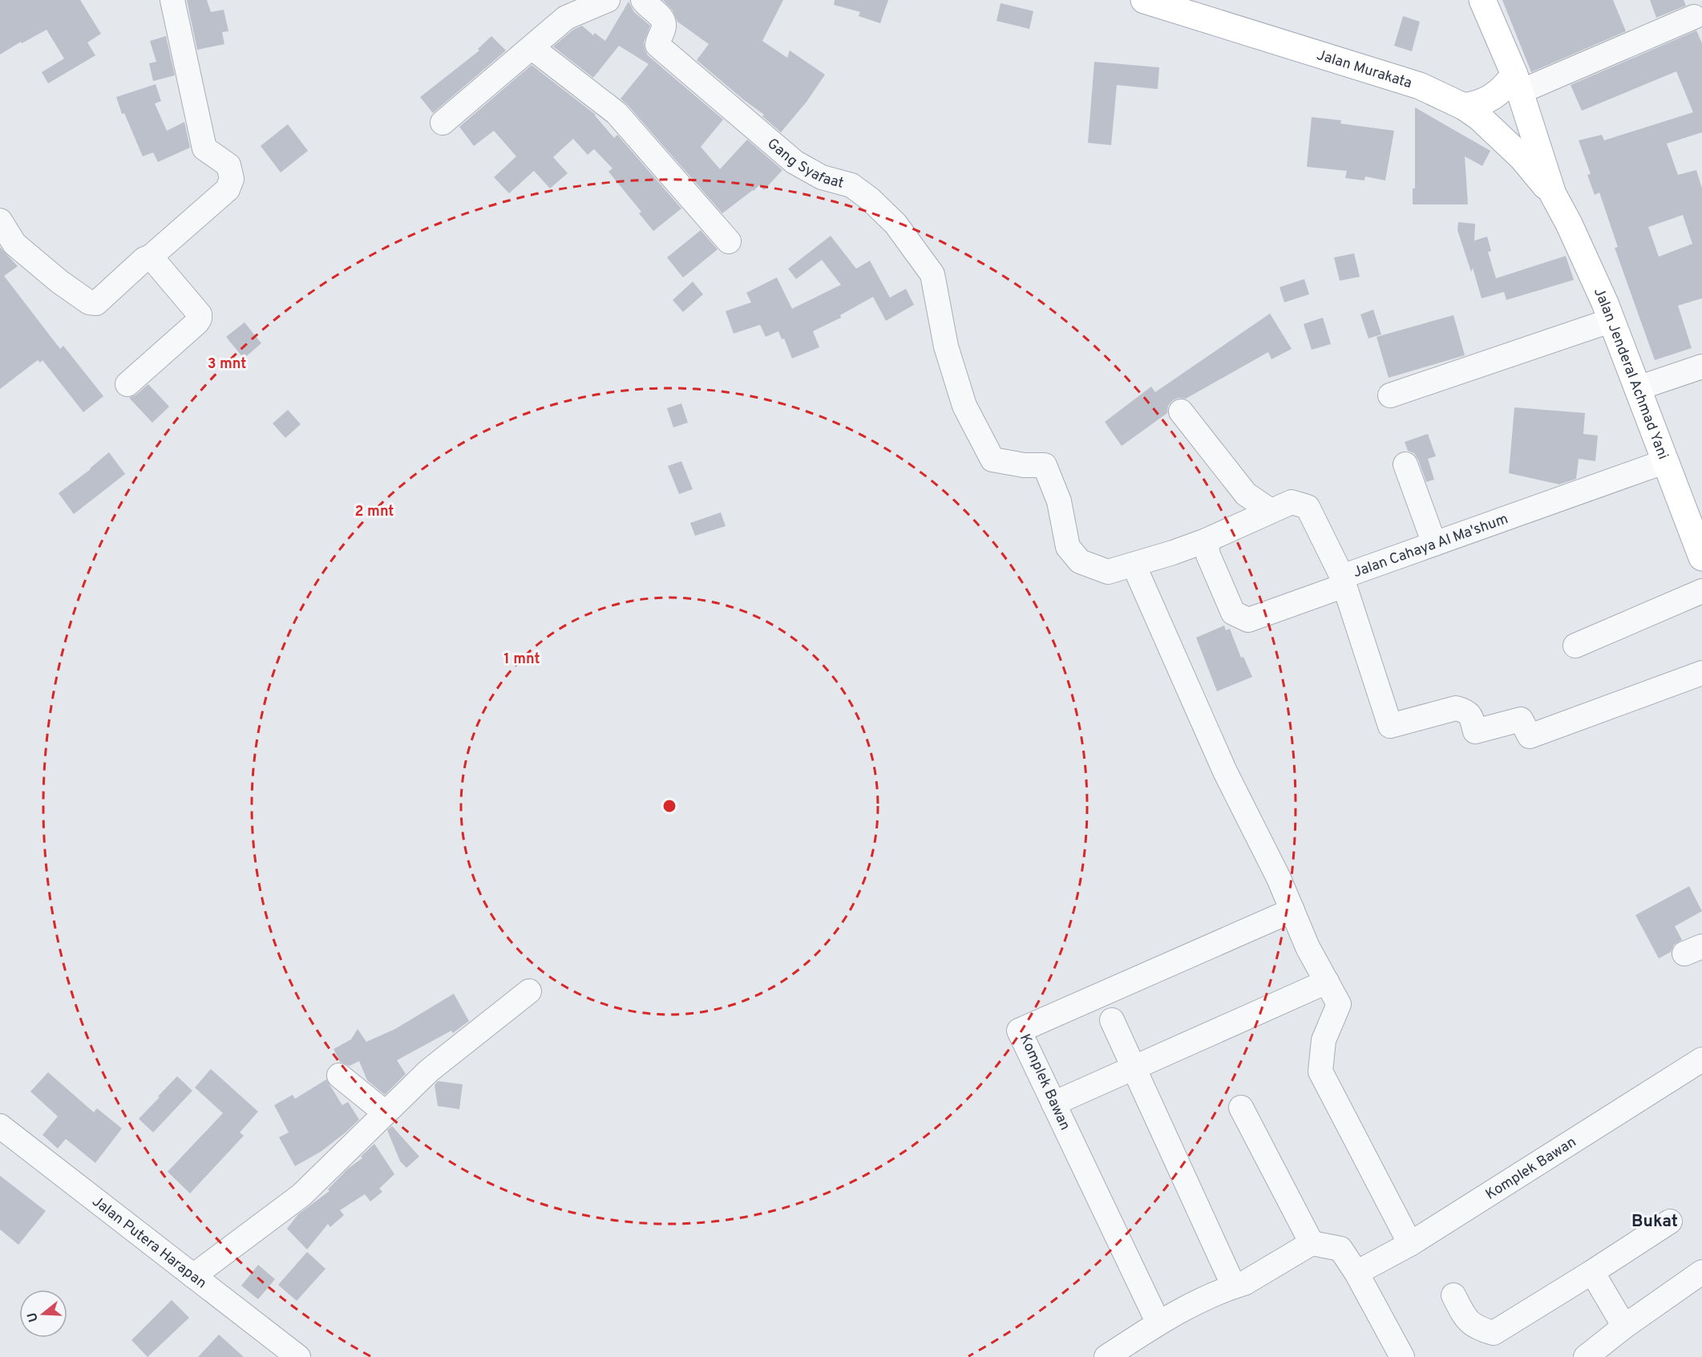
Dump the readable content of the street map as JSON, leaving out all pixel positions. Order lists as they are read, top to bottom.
{
  "streets": {
    "main road": ["Jalan Murakata", "Jalan Jenderal Achmad Yani"],
    "street": [
      "Gang Syafaat",
      "Jalan Cahaya Al Ma'shum",
      "Komplek Bawan",
      "Jalan Putera Harapan"
    ]
  },
  "crossings": [
    ["Jalan Murakata", "Jalan Jenderal Achmad Yani"],
    ["Jalan Jenderal Achmad Yani", "Jalan Cahaya Al Ma'shum"]
  ],
  "districts": ["Bukat"],
  "north": "left",
  "rings": ["3 mnt", "2 mnt", "1 mnt"]
}
